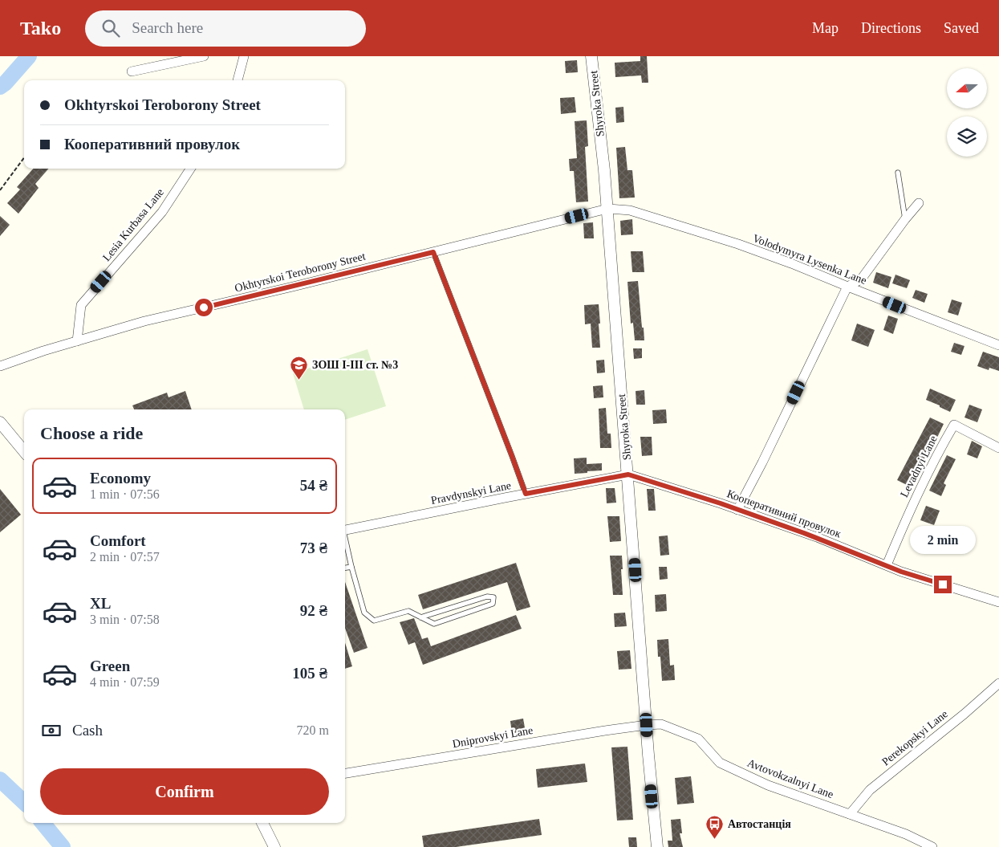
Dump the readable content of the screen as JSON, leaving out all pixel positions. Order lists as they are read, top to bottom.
{
  "streets": {
    "street": [
      "Shyroka Street",
      "Lesia Kurbasa Lane",
      "Volodymyra Lysenka Lane",
      "Okhtyrskoi Teroborony Street",
      "Levadnyi Lane",
      "Pravdynskyi Lane",
      "Кооперативний провулок",
      "Dniprovskyi Lane",
      "Perekopskyi Lane",
      "Avtovokzalnyi Lane"
    ]
  },
  "crossings": [
    ["Shyroka Street", "Volodymyra Lysenka Lane"],
    ["Shyroka Street", "Okhtyrskoi Teroborony Street"],
    ["Shyroka Street", "Pravdynskyi Lane"],
    ["Shyroka Street", "Кооперативний провулок"],
    ["Shyroka Street", "Dniprovskyi Lane"],
    ["Shyroka Street", "Avtovokzalnyi Lane"],
    ["Lesia Kurbasa Lane", "Okhtyrskoi Teroborony Street"],
    ["Volodymyra Lysenka Lane", "Okhtyrskoi Teroborony Street"],
    ["Levadnyi Lane", "Кооперативний провулок"],
    ["Pravdynskyi Lane", "Кооперативний провулок"],
    ["Dniprovskyi Lane", "Avtovokzalnyi Lane"],
    ["Perekopskyi Lane", "Avtovokzalnyi Lane"]
  ],
  "places": {
    "school or university": ["ЗОШ І-ІІІ ст. №3"],
    "bus stop": ["Автостанція"]
  },
  "north": "left",
  "page": {
    "header": "Tako",
    "search": "Search here",
    "nav": ["Map", "Directions", "Saved"],
    "banner": ["Okhtyrskoi Teroborony Street", "Кооперативний провулок"],
    "heading": "Choose a ride",
    "list": [
      {
        "name": "Economy",
        "note": "1 min · 07:56",
        "value": "54 ₴"
      },
      {
        "name": "Comfort",
        "note": "2 min · 07:57",
        "value": "73 ₴"
      },
      {
        "name": "XL",
        "note": "3 min · 07:58",
        "value": "92 ₴"
      },
      {
        "name": "Green",
        "note": "4 min · 07:59",
        "value": "105 ₴"
      }
    ],
    "bubble": "2 min",
    "pay": ["Cash", "720 m"],
    "buttons": "Confirm"
  }
}
